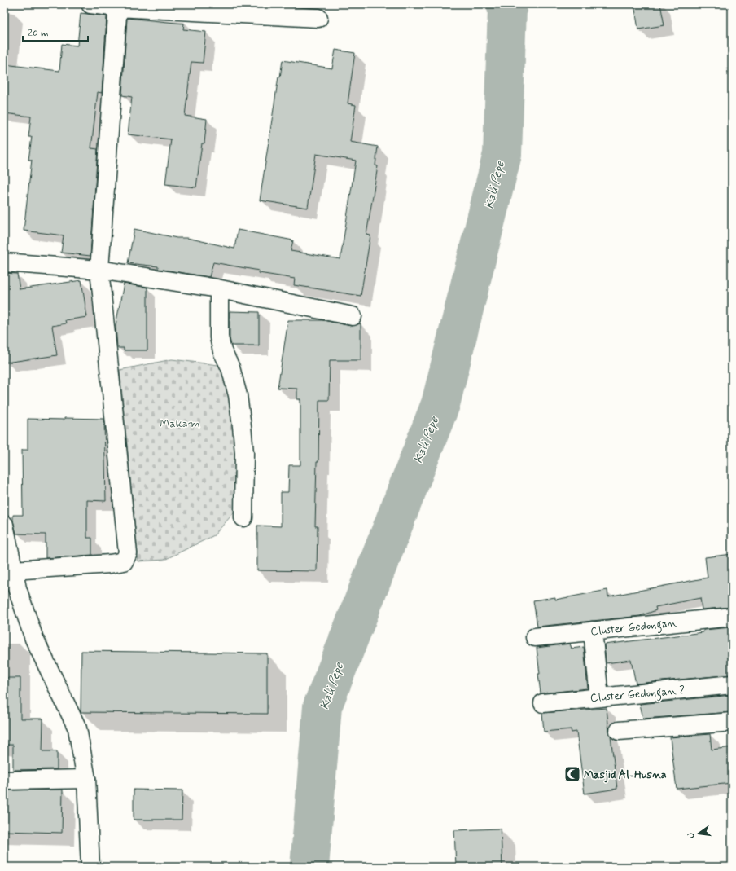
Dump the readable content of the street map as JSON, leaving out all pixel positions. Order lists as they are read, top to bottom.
{
  "streets": {
    "street": ["Cluster Gedongan", "Cluster Gedongan 2"]
  },
  "water": ["Kali Pepe"],
  "parks": ["Makam"],
  "places": {
    "mosque": ["Masjid Al-Husna"]
  },
  "scale_bar": "20 m",
  "north": "left"
}
